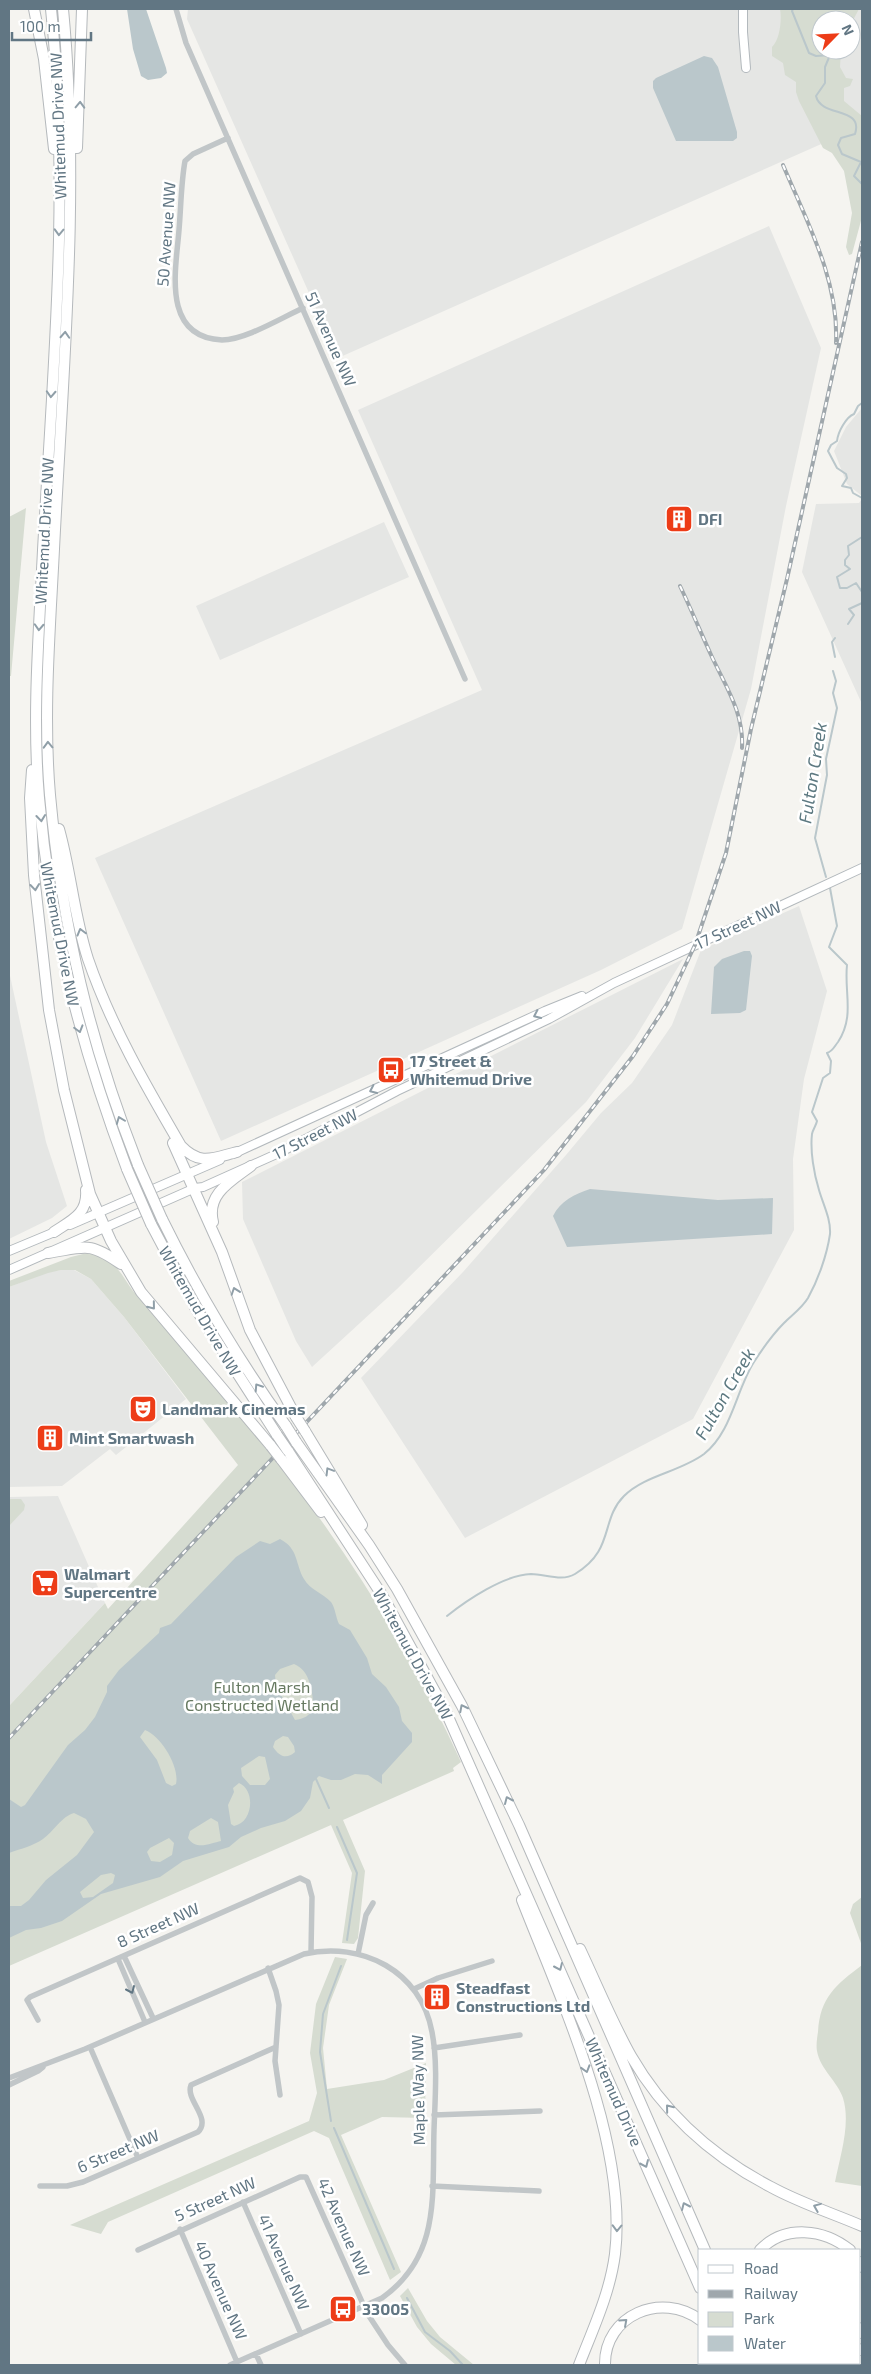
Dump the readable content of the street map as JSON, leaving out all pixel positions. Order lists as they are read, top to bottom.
{
  "streets": {
    "highway": ["Whitemud Drive NW", "Whitemud Drive"],
    "main road": ["17 Street NW"],
    "street": [
      "50 Avenue NW",
      "51 Avenue NW",
      "8 Street NW",
      "Maple Way NW",
      "6 Street NW",
      "5 Street NW",
      "42 Avenue NW",
      "41 Avenue NW",
      "40 Avenue NW"
    ]
  },
  "crossings": [
    ["Whitemud Drive NW", "Whitemud Drive"],
    ["50 Avenue NW", "51 Avenue NW"],
    ["8 Street NW", "Maple Way NW"],
    ["Maple Way NW", "42 Avenue NW"],
    ["Maple Way NW", "41 Avenue NW"],
    ["Maple Way NW", "40 Avenue NW"],
    ["5 Street NW", "42 Avenue NW"],
    ["5 Street NW", "41 Avenue NW"],
    ["5 Street NW", "40 Avenue NW"]
  ],
  "water": ["Fulton Creek"],
  "parks": ["Fulton Marsh Constructed Wetland"],
  "places": {
    "building": ["DFI", "Mint Smartwash", "Steadfast Constructions Ltd"],
    "bus stop": ["17 Street & Whitemud Drive", "33005"],
    "theatre": ["Landmark Cinemas"],
    "supermarket": ["Walmart Supercentre"]
  },
  "legend": [
    "Road",
    "Railway",
    "Park",
    "Water"
  ],
  "scale_bar": "100 m",
  "north": "top right"
}
